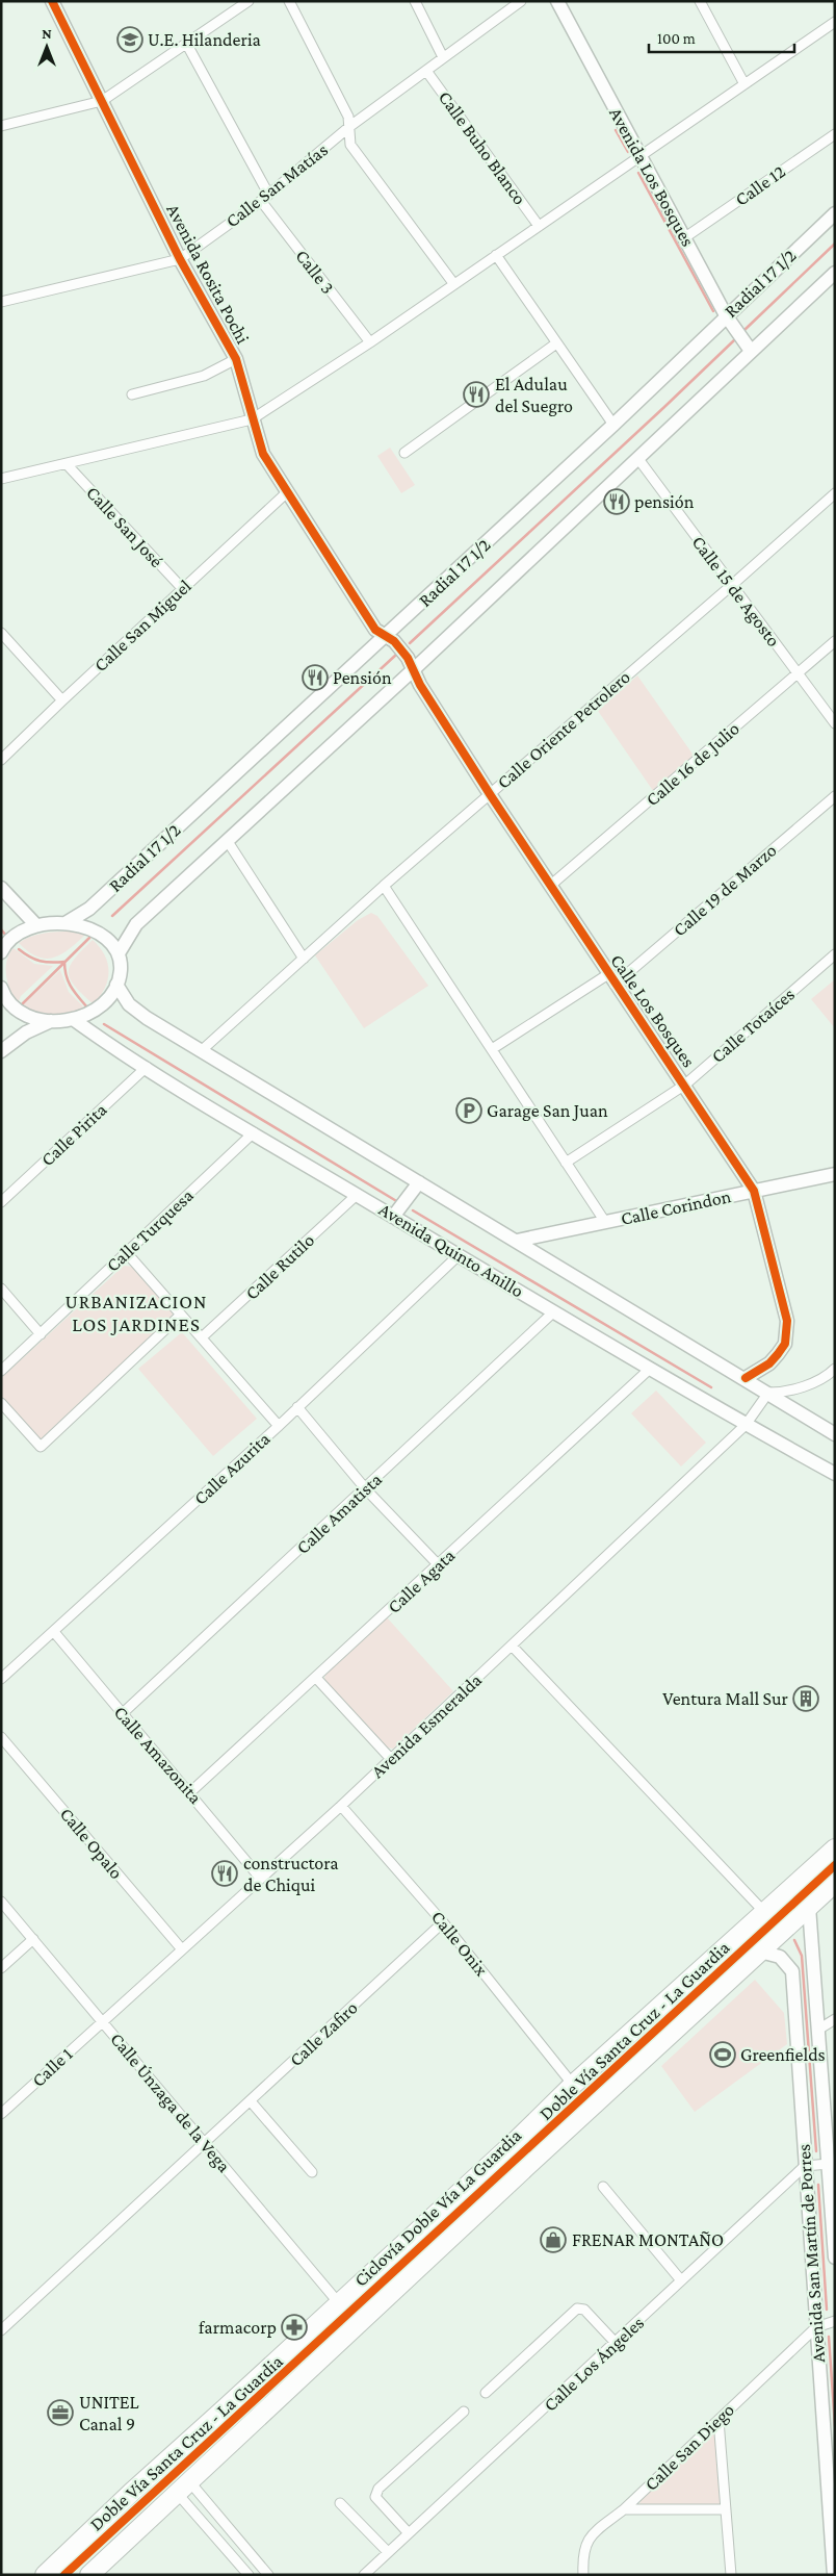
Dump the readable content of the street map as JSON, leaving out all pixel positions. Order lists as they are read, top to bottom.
{
  "streets": {
    "highway": ["Doble Vía Santa Cruz - La Guardia"],
    "main road": [
      "Avenida Los Bosques",
      "Avenida Rosita Pochi",
      "Radial 17 1/2",
      "Calle Los Bosques",
      "Calle Corindon",
      "Avenida Quinto Anillo",
      "Avenida San Martín de Porres"
    ],
    "street": [
      "Calle Buho Blanco",
      "Calle San Matías",
      "Calle 12",
      "Calle 3",
      "Calle San José",
      "Calle 15 de Agosto",
      "Calle San Miguel",
      "Calle Oriente Petrolero",
      "Calle 16 de Julio",
      "Calle 19 de Marzo",
      "Calle Totaíces",
      "Calle Pirita",
      "Calle Turquesa",
      "Calle Rutilo",
      "Calle Azurita",
      "Calle Amatista",
      "Calle Agata",
      "Avenida Esmeralda",
      "Calle Amazonita",
      "Calle Opalo",
      "Calle Onix",
      "Calle Zafiro",
      "Calle 1",
      "Calle Únzaga de la Vega",
      "Calle Los Ángeles",
      "Calle San Diego"
    ],
    "cycle path": ["Ciclovía Doble Vía La Guardia"]
  },
  "crossings": [
    ["Calle Buho Blanco", "Calle San Matías"],
    ["Avenida Los Bosques", "Calle 12"],
    ["Avenida Los Bosques", "Radial 17 1/2"],
    ["Calle San Matías", "Calle 3"],
    ["Calle San Matías", "Avenida Rosita Pochi"],
    ["Avenida Rosita Pochi", "Radial 17 1/2"],
    ["Avenida Rosita Pochi", "Calle San Miguel"],
    ["Avenida Rosita Pochi", "Calle Los Bosques"],
    ["Calle San José", "Calle San Miguel"],
    ["Calle 15 de Agosto", "Calle Oriente Petrolero"],
    ["Calle 15 de Agosto", "Calle 16 de Julio"],
    ["Calle Oriente Petrolero", "Calle Los Bosques"],
    ["Calle 16 de Julio", "Calle Los Bosques"],
    ["Calle 19 de Marzo", "Calle Los Bosques"],
    ["Calle Los Bosques", "Calle Totaíces"],
    ["Calle Los Bosques", "Calle Corindon"],
    ["Calle Pirita", "Avenida Quinto Anillo"],
    ["Calle Turquesa", "Avenida Quinto Anillo"],
    ["Avenida Quinto Anillo", "Calle Rutilo"],
    ["Avenida Quinto Anillo", "Calle Azurita"],
    ["Avenida Quinto Anillo", "Calle Amatista"],
    ["Avenida Quinto Anillo", "Calle Agata"],
    ["Avenida Quinto Anillo", "Avenida Esmeralda"],
    ["Calle Azurita", "Calle Amazonita"],
    ["Calle Amatista", "Calle Amazonita"],
    ["Calle Agata", "Calle Amazonita"],
    ["Avenida Esmeralda", "Calle Amazonita"],
    ["Avenida Esmeralda", "Calle Opalo"],
    ["Avenida Esmeralda", "Calle Onix"],
    ["Avenida Esmeralda", "Calle 1"],
    ["Avenida Esmeralda", "Calle Únzaga de la Vega"],
    ["Calle Onix", "Doble Vía Santa Cruz - La Guardia"],
    ["Calle Onix", "Calle Zafiro"],
    ["Doble Vía Santa Cruz - La Guardia", "Calle Únzaga de la Vega"],
    ["Doble Vía Santa Cruz - La Guardia", "Avenida San Martín de Porres"],
    ["Calle Zafiro", "Calle Únzaga de la Vega"],
    ["Calle 1", "Calle Únzaga de la Vega"],
    ["Avenida San Martín de Porres", "Calle Los Ángeles"],
    ["Avenida San Martín de Porres", "Calle San Diego"]
  ],
  "districts": ["URBANIZACION LOS JARDINES"],
  "places": {
    "school or university": ["U.E. Hilanderia"],
    "restaurant": [
      "El Adulau del Suegro",
      "pensión",
      "Pensión",
      "constructora de Chiqui"
    ],
    "parking": ["Garage San Juan"],
    "building": ["Ventura Mall Sur"],
    "sports": ["Greenfields"],
    "shop": ["FRENAR MONTAÑO"],
    "pharmacy": ["farmacorp"],
    "office": ["UNITEL Canal 9"]
  },
  "scale_bar": "100 m",
  "north": "top"
}
